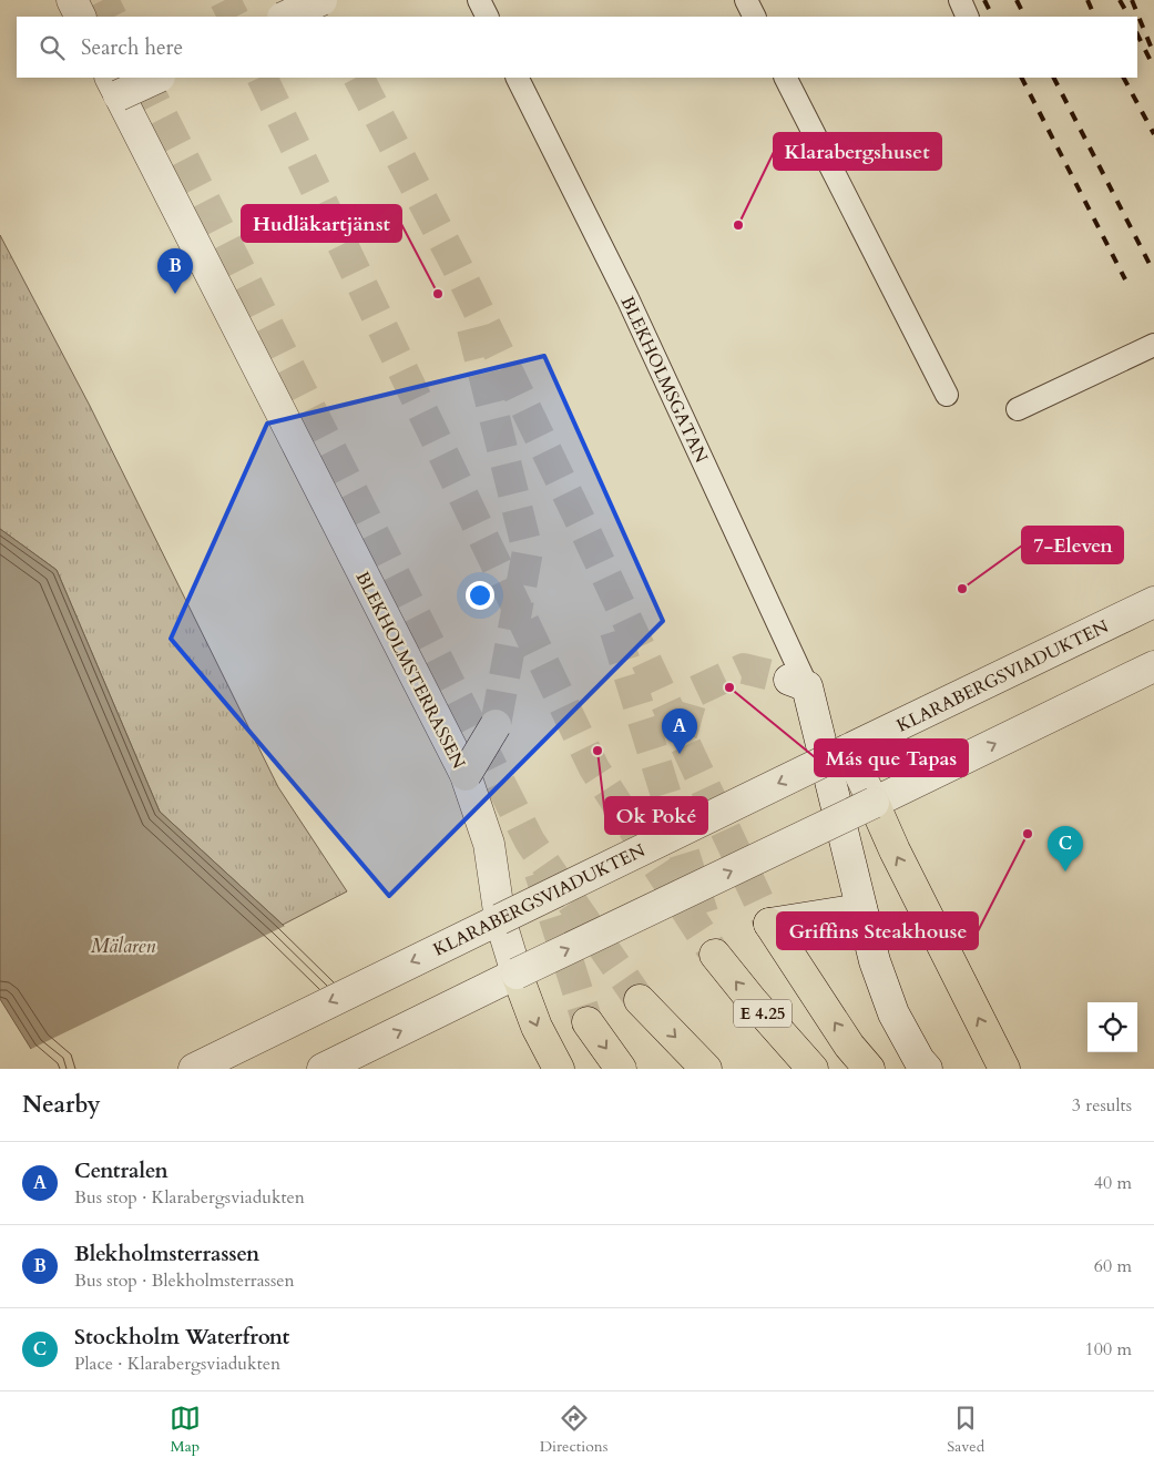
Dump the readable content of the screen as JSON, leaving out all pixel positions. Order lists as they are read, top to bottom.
{
  "streets": {
    "highway": ["E 4.25"],
    "street": ["BLEKHOLMSTERRASSEN", "KLARABERGSVIADUKTEN"],
    "lane": ["BLEKHOLMSGATAN"]
  },
  "crossings": [
    ["BLEKHOLMSTERRASSEN", "KLARABERGSVIADUKTEN"]
  ],
  "water": ["Mälaren"],
  "places": [
    "Klarabergshuset",
    "Hudläkartjänst",
    "7-Eleven",
    "Más que Tapas",
    "Ok Poké",
    "Griffins Steakhouse"
  ],
  "page": {
    "search": "Search here",
    "pins": ["B", "A", "C"],
    "heading": ["Nearby", "3 results"],
    "list": [
      {
        "mark": "A",
        "name": "Centralen",
        "note": "Bus stop · Klarabergsviadukten",
        "value": "40 m"
      },
      {
        "mark": "B",
        "name": "Blekholmsterrassen",
        "note": "Bus stop · Blekholmsterrassen",
        "value": "60 m"
      },
      {
        "mark": "C",
        "name": "Stockholm Waterfront",
        "note": "Place · Klarabergsviadukten",
        "value": "100 m"
      }
    ],
    "nav": ["Map", "Directions", "Saved"]
  }
}
